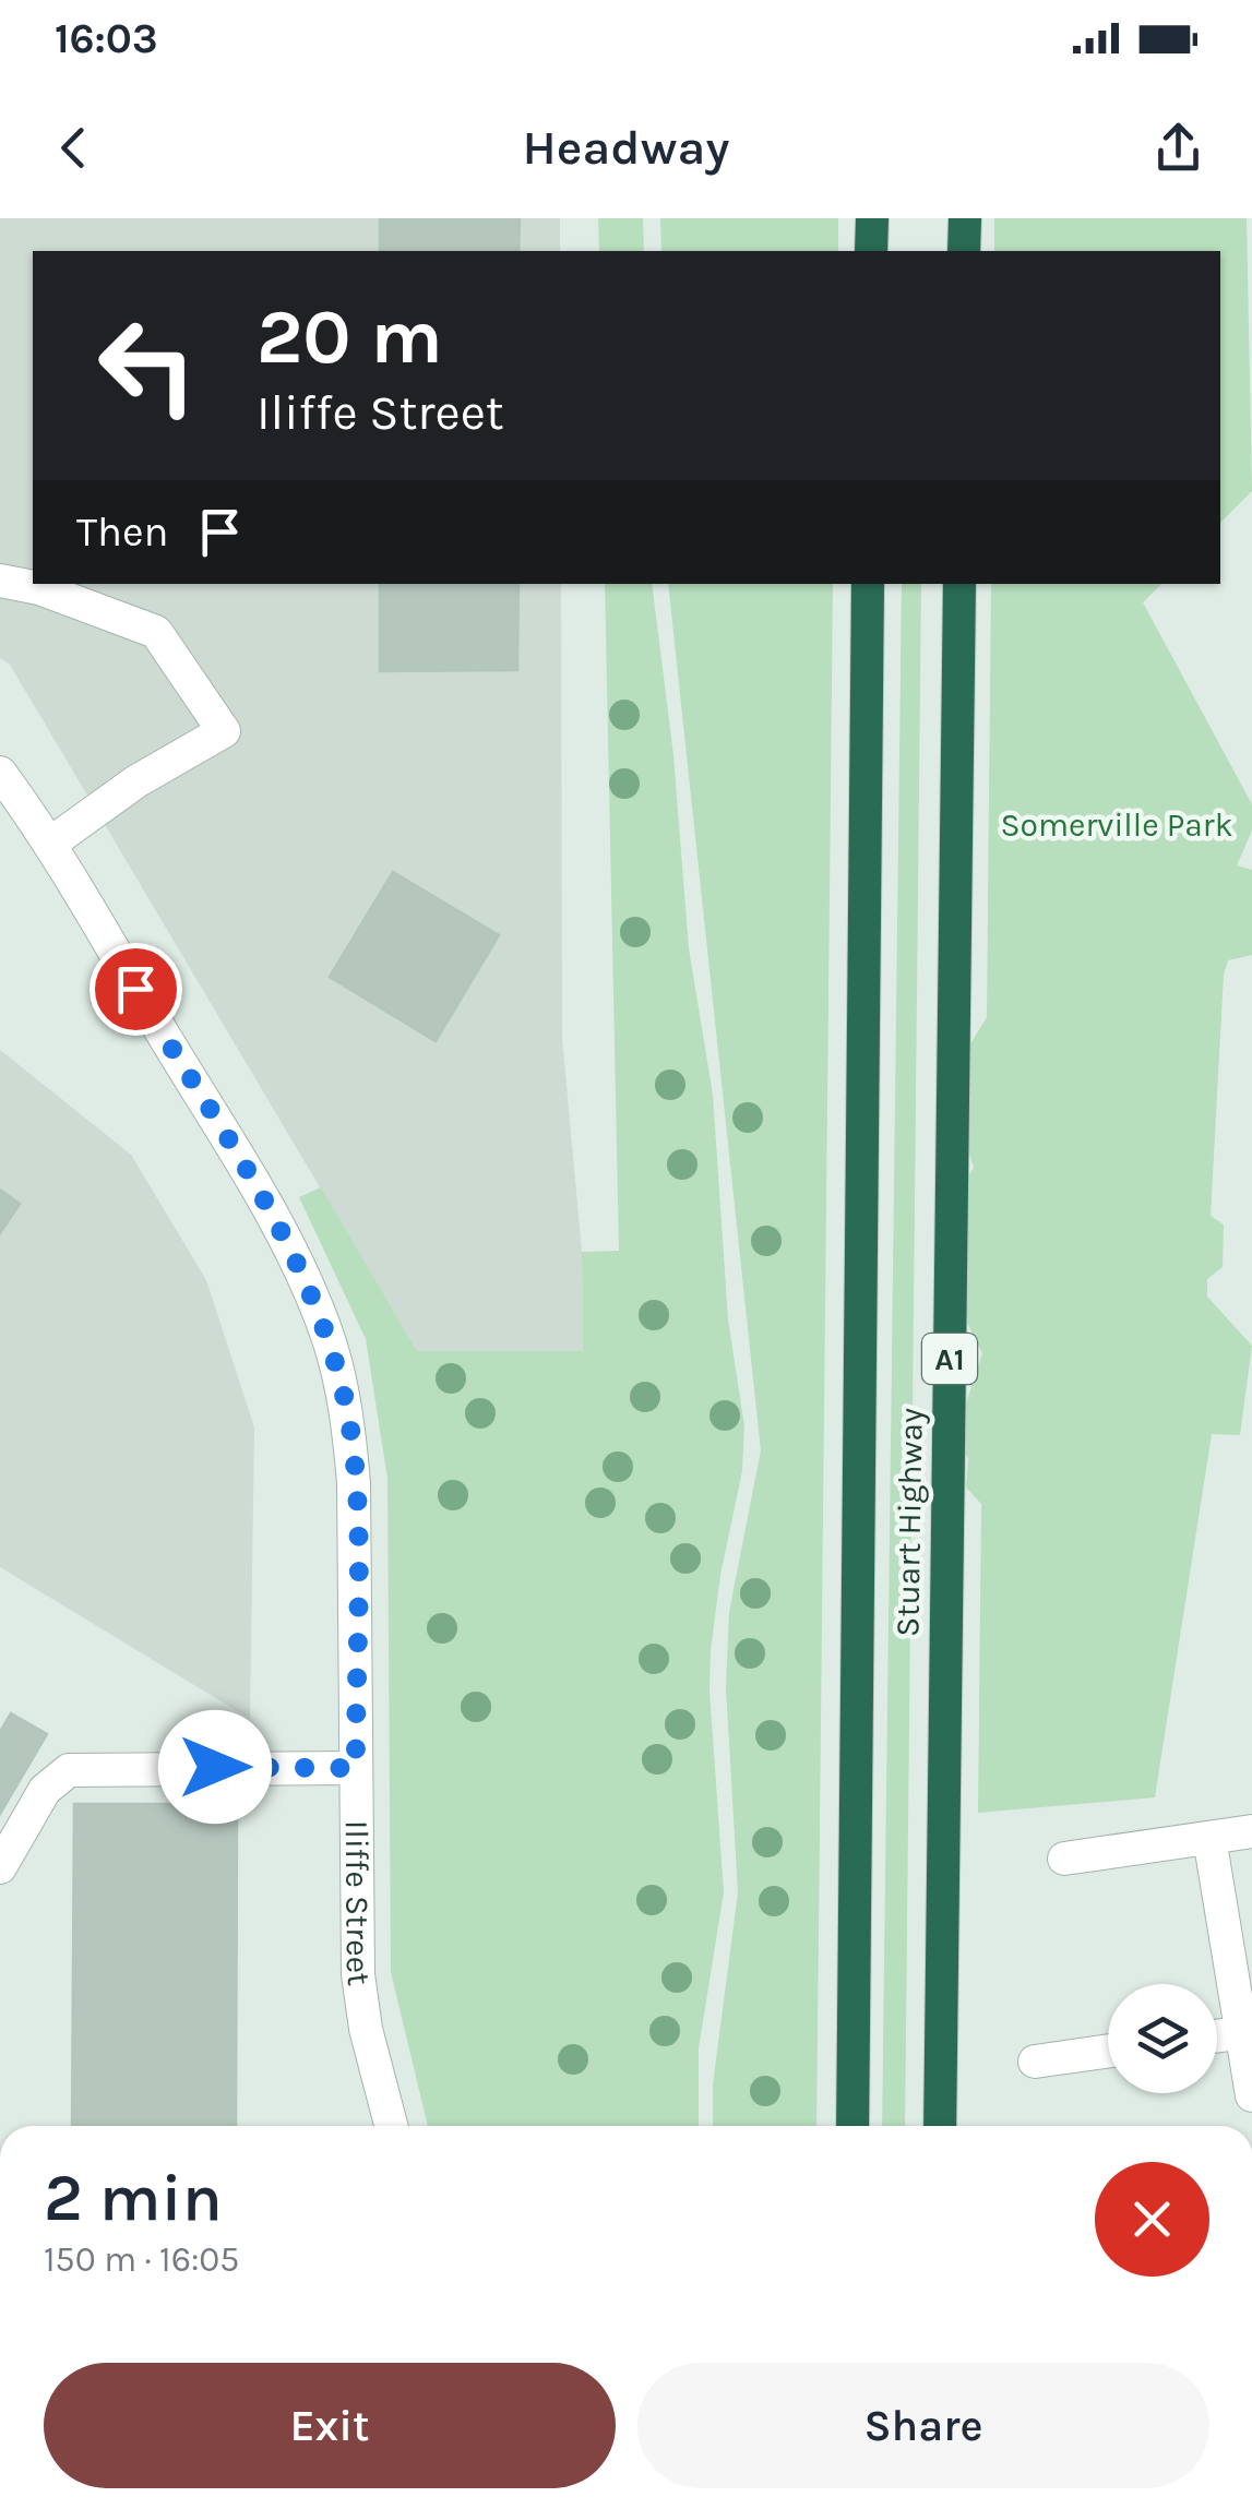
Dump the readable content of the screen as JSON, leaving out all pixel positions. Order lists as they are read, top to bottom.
{
  "streets": {
    "highway": ["A1", "Stuart Highway"],
    "street": ["Iliffe Street"]
  },
  "parks": ["Somerville Park"],
  "page": {
    "status": "16:03",
    "header": "Headway",
    "turn": ["20 m", "Iliffe Street"],
    "then": "Then",
    "heading": ["2 min", "150 m · 16:05"],
    "buttons": ["Exit", "Share"]
  }
}
